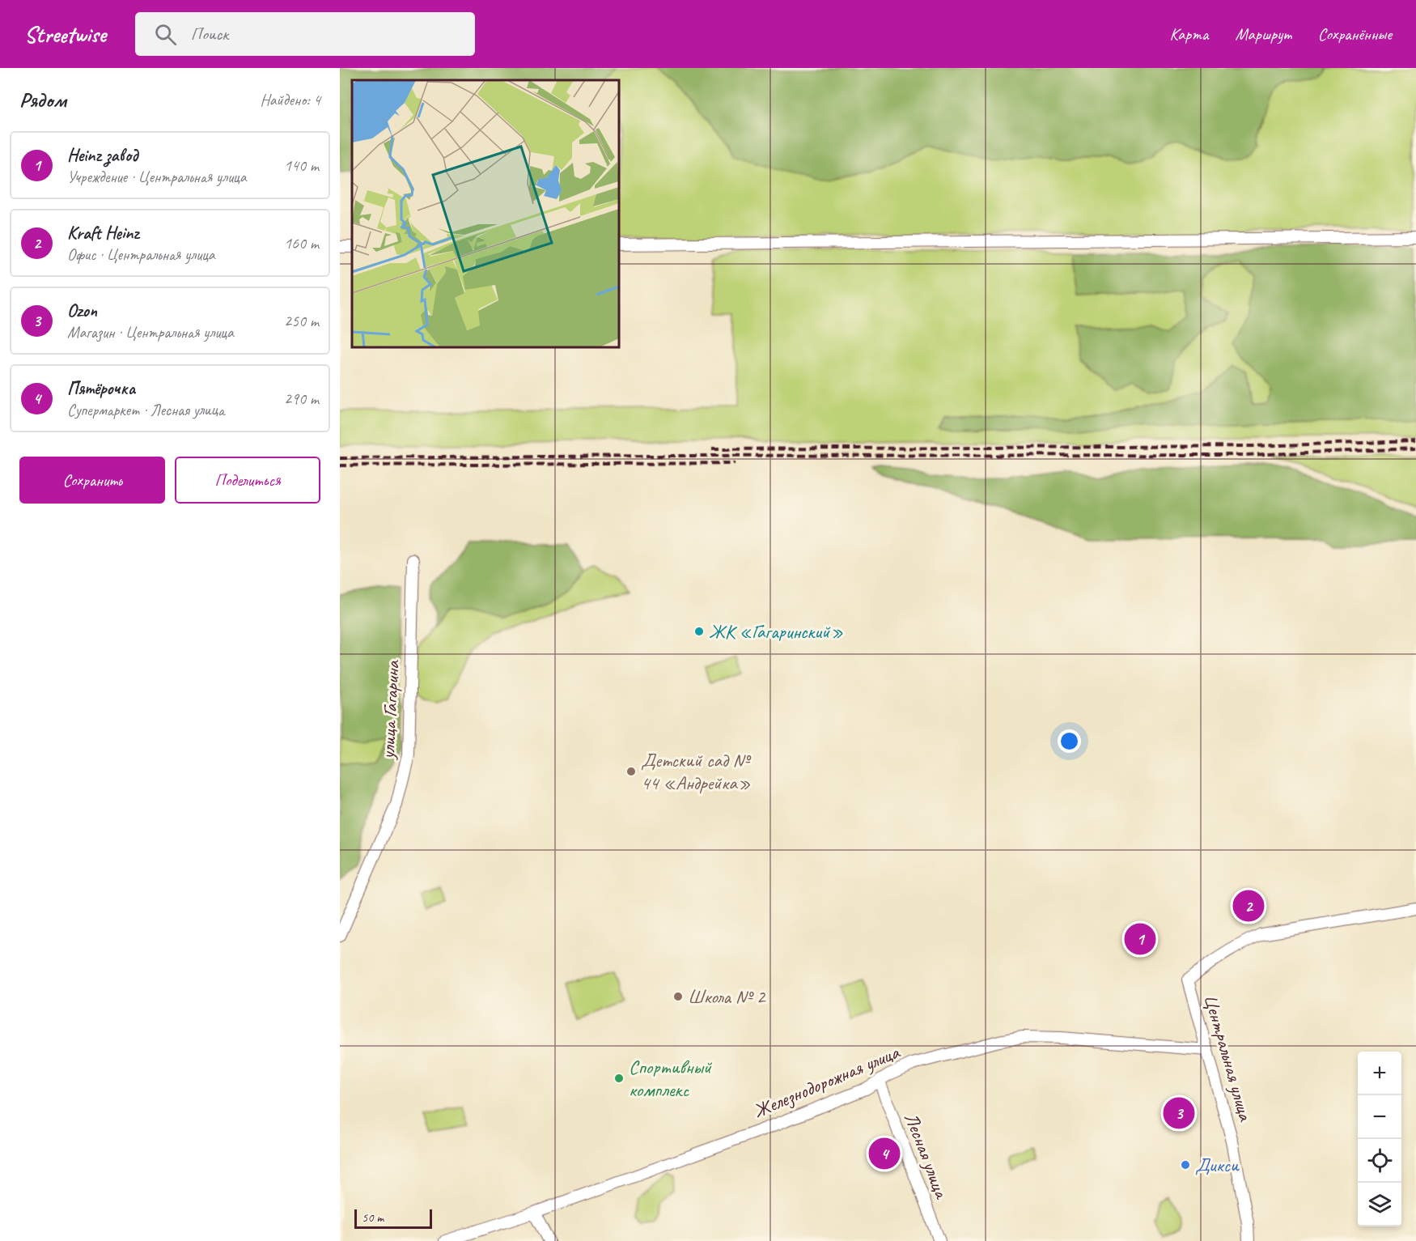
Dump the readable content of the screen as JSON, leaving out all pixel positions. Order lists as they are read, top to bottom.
{
  "streets": {
    "street": [
      "улица Гагарина",
      "Центральная улица",
      "Железнодорожная улица",
      "Лесная улица"
    ]
  },
  "crossings": [
    ["Центральная улица", "Железнодорожная улица"],
    ["Железнодорожная улица", "Лесная улица"]
  ],
  "places": [
    "ЖК «Гагаринский»",
    "Детский сад № 44 «Андрейка»",
    "Школа № 2",
    "Спортивный комплекс",
    "Дикси"
  ],
  "scale_bar": "50 m",
  "page": {
    "header": "Streetwise",
    "search": "Поиск",
    "nav": ["Карта", "Маршрут", "Сохранённые"],
    "heading": ["Рядом", "Найдено: 4"],
    "list": [
      {
        "mark": "1",
        "name": "Heinz завод",
        "note": "Учреждение · Центральная улица",
        "value": "140 m"
      },
      {
        "mark": "2",
        "name": "Kraft Heinz",
        "note": "Офис · Центральная улица",
        "value": "160 m"
      },
      {
        "mark": "3",
        "name": "Ozon",
        "note": "Магазин · Центральная улица",
        "value": "250 m"
      },
      {
        "mark": "4",
        "name": "Пятёрочка",
        "note": "Супермаркет · Лесная улица",
        "value": "290 m"
      }
    ],
    "buttons": ["Сохранить", "Поделиться"],
    "pins": [
      "2",
      "1",
      "3",
      "4"
    ],
    "map_buttons": ["+", "−"],
    "scale": "50 m"
  }
}
